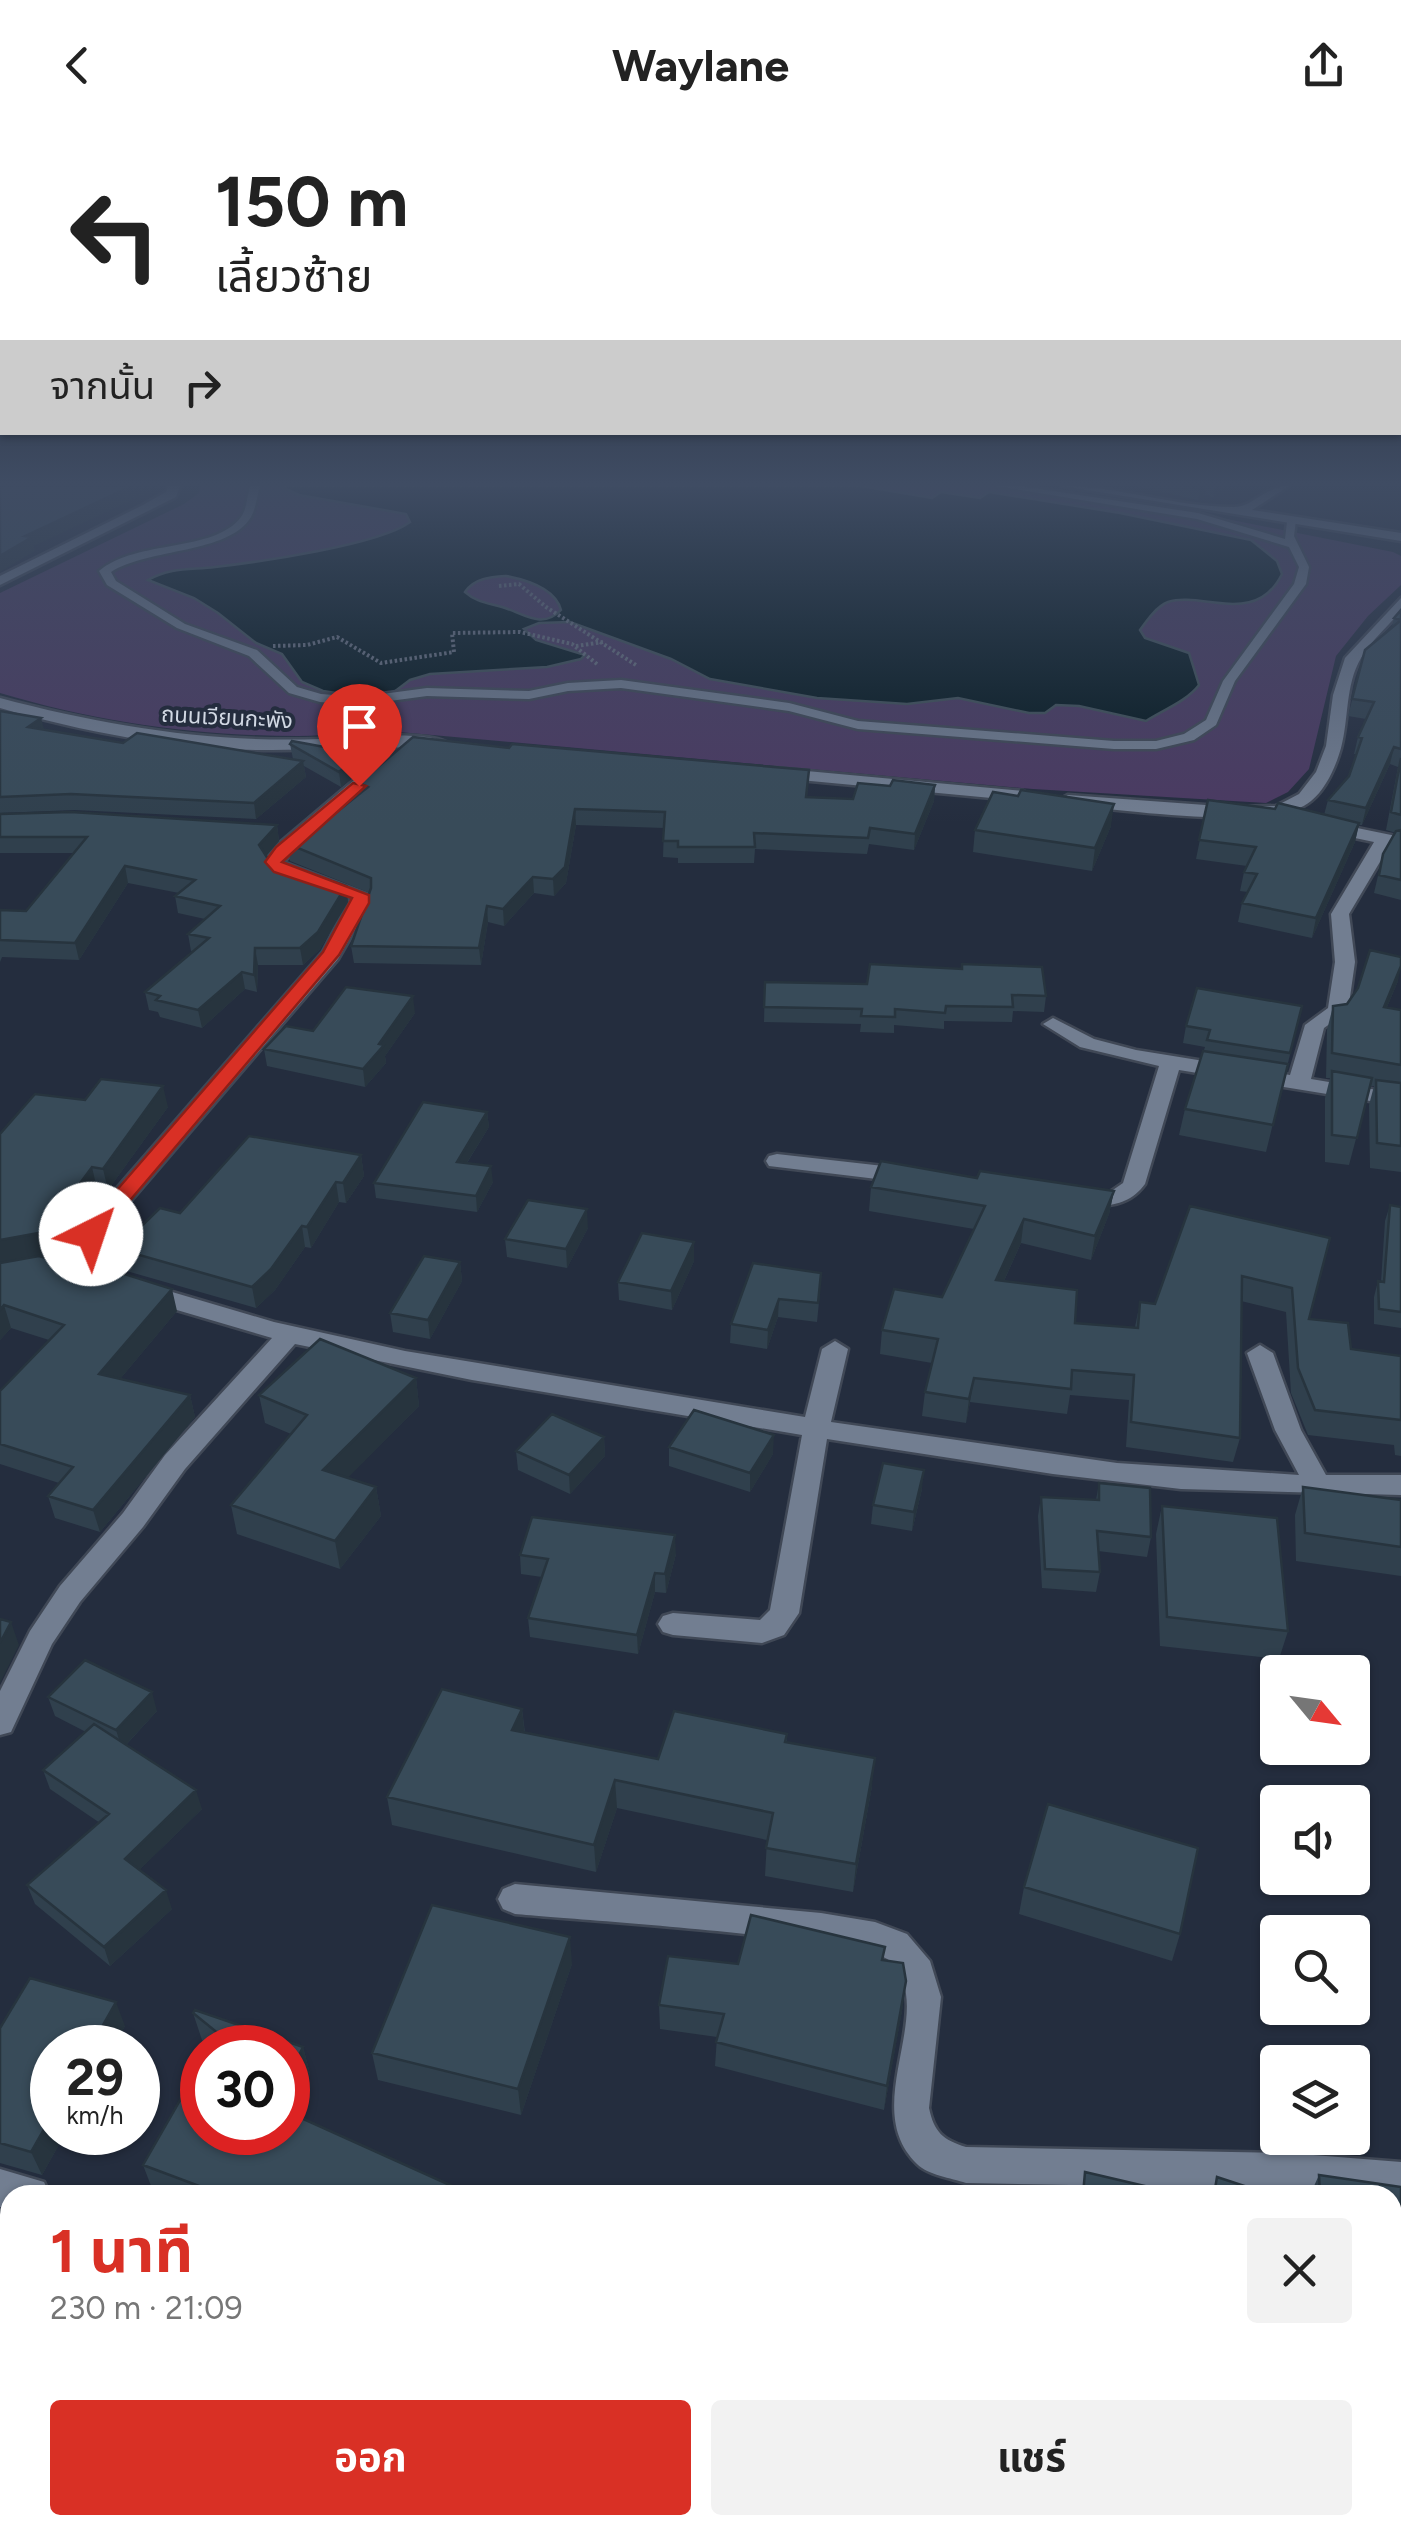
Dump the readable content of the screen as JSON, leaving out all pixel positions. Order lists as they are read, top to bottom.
{
  "streets": {
    "street": ["ถนนเวียนกะพัง"]
  },
  "north": "bottom right",
  "page": {
    "header": "Waylane",
    "turn": ["150 m", "เลี้ยวซ้าย"],
    "then": "จากนั้น",
    "speed": "29 km/h",
    "limit": "30",
    "heading": ["1 นาที", "230 m · 21:09"],
    "buttons": ["ออก", "แชร์"]
  }
}
